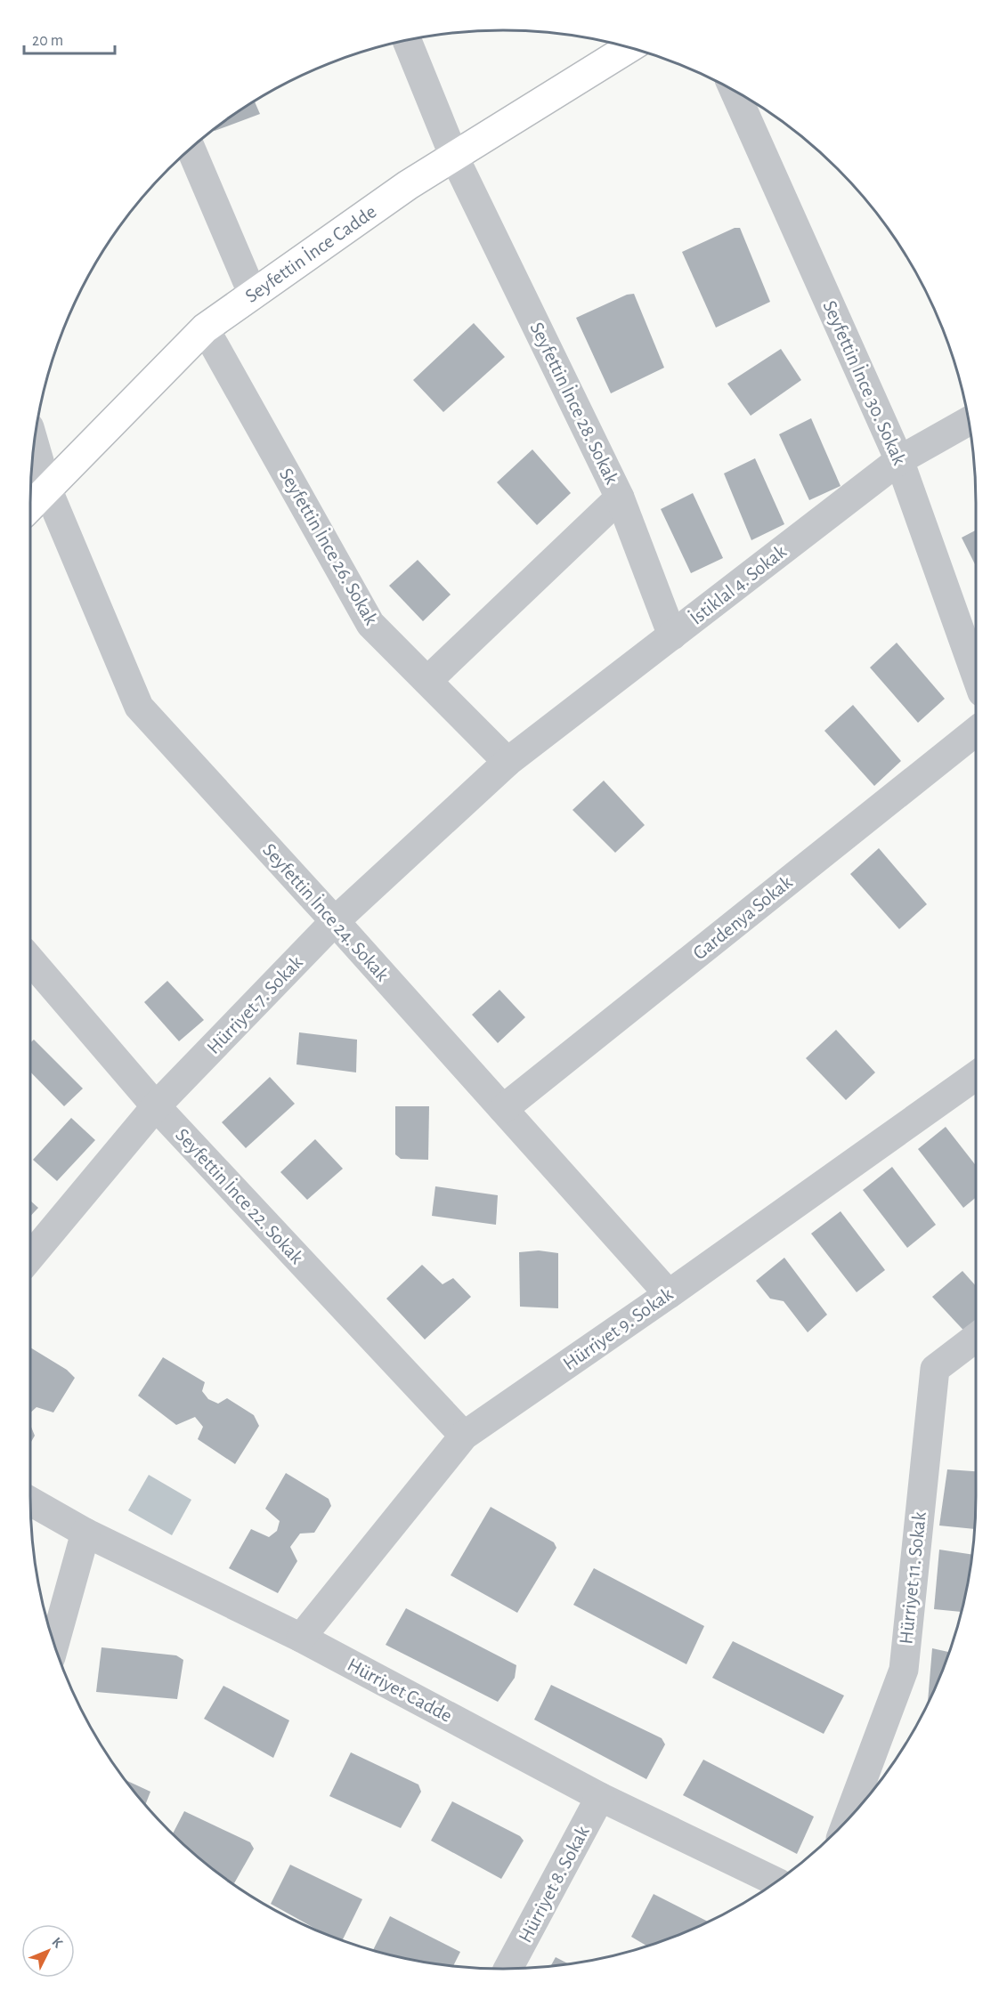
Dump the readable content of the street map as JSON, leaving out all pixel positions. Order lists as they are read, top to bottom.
{
  "streets": {
    "main road": ["Seyfettin İnce Cadde"],
    "street": [
      "Seyfettin İnce 30. Sokak",
      "Seyfettin İnce 28. Sokak",
      "Seyfettin İnce 26. Sokak",
      "İstiklal 4. Sokak",
      "Seyfettin İnce 24. Sokak",
      "Gardenya Sokak",
      "Hürriyet 7. Sokak",
      "Seyfettin İnce 22. Sokak",
      "Hürriyet 9. Sokak",
      "Hürriyet 11. Sokak",
      "Hürriyet Cadde",
      "Hürriyet 8. Sokak"
    ]
  },
  "crossings": [
    ["Seyfettin İnce Cadde", "Seyfettin İnce 28. Sokak"],
    ["Seyfettin İnce Cadde", "Seyfettin İnce 26. Sokak"],
    ["Seyfettin İnce Cadde", "Seyfettin İnce 24. Sokak"],
    ["Seyfettin İnce 30. Sokak", "İstiklal 4. Sokak"],
    ["Seyfettin İnce 28. Sokak", "Seyfettin İnce 26. Sokak"],
    ["Seyfettin İnce 26. Sokak", "İstiklal 4. Sokak"],
    ["Seyfettin İnce 26. Sokak", "Hürriyet 7. Sokak"],
    ["İstiklal 4. Sokak", "Hürriyet 7. Sokak"],
    ["Seyfettin İnce 24. Sokak", "Gardenya Sokak"],
    ["Seyfettin İnce 24. Sokak", "Hürriyet 7. Sokak"],
    ["Seyfettin İnce 24. Sokak", "Hürriyet 9. Sokak"],
    ["Hürriyet 7. Sokak", "Seyfettin İnce 22. Sokak"],
    ["Seyfettin İnce 22. Sokak", "Hürriyet 9. Sokak"],
    ["Hürriyet 9. Sokak", "Hürriyet Cadde"],
    ["Hürriyet Cadde", "Hürriyet 8. Sokak"]
  ],
  "scale_bar": "20 m",
  "north": "top right"
}
